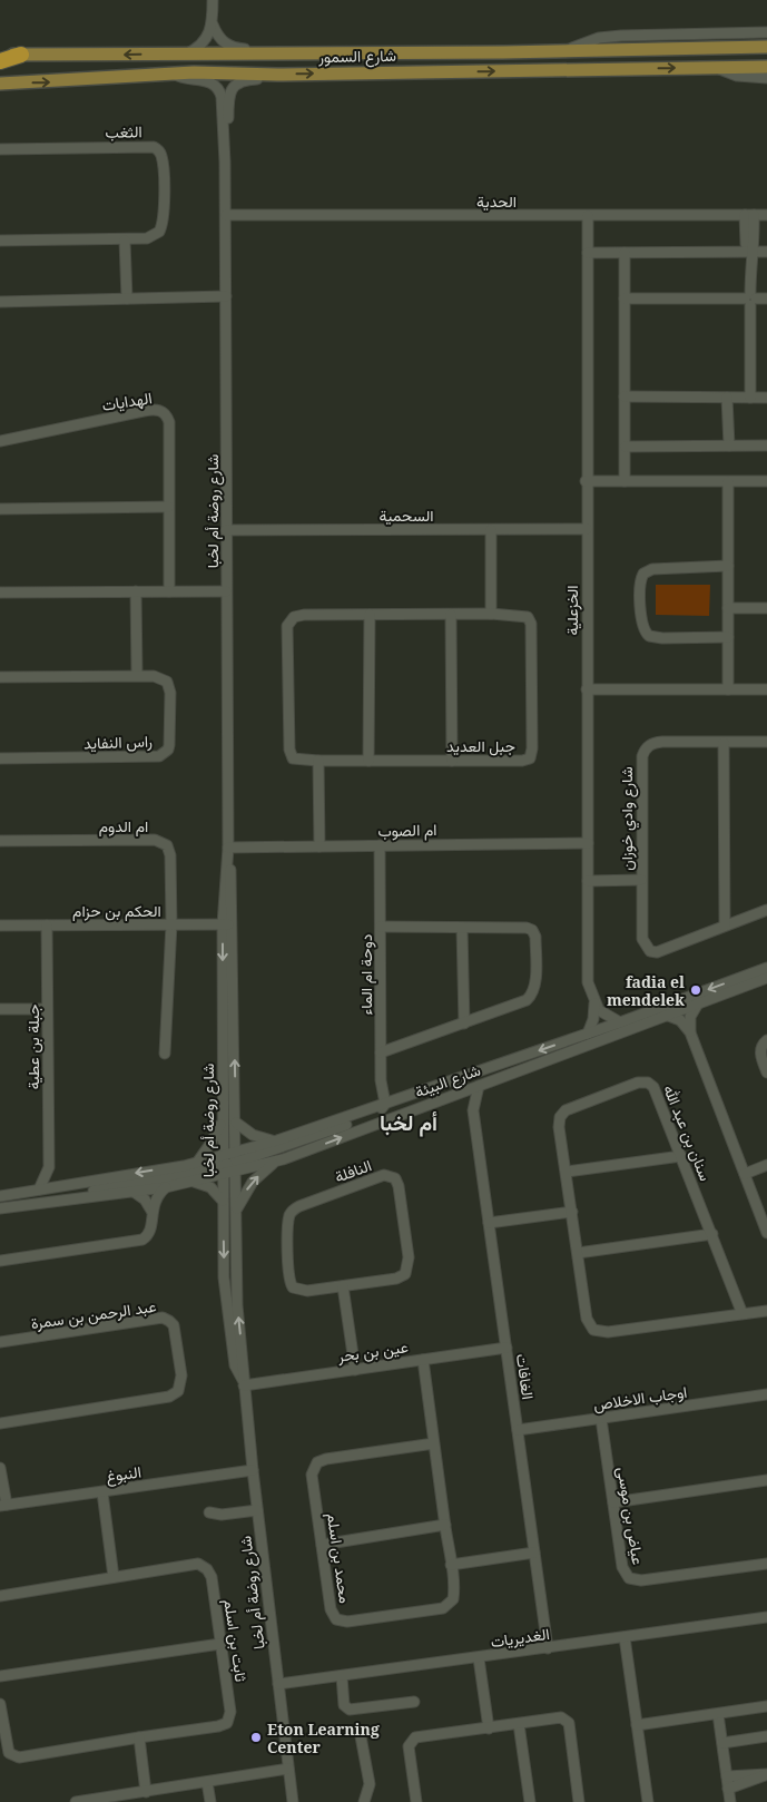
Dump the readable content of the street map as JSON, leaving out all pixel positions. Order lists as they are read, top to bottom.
{
  "streets": {
    "main road": ["شارع السمور"],
    "street": [
      "الثغب",
      "الحدية",
      "الهدايات",
      "شارع روضة أم لخبا",
      "السحمية",
      "الخزعلية",
      "راس النفايد",
      "جبل العديد",
      "شارع وادي خوزان",
      "ام الدوم",
      "ام الصوب",
      "الحكم بن حزام",
      "دوحة ام الماء",
      "جبلة بن عطية",
      "شارع البيئة",
      "سنان بن عبد الله",
      "النافلة",
      "عبد الرحمن بن سمرة",
      "عين بن بحر",
      "الغافات",
      "اوجاب الاخلاص",
      "النبوغ",
      "عياض بن موسى",
      "محمد بن اسلم",
      "الغديريات",
      "ثابت بن اسلم"
    ]
  },
  "crossings": [
    ["شارع السمور", "شارع روضة أم لخبا"],
    ["الحدية", "شارع روضة أم لخبا"],
    ["الحدية", "الخزعلية"],
    ["شارع روضة أم لخبا", "السحمية"],
    ["شارع روضة أم لخبا", "ام الصوب"],
    ["شارع روضة أم لخبا", "الحكم بن حزام"],
    ["شارع روضة أم لخبا", "شارع البيئة"],
    ["شارع روضة أم لخبا", "عين بن بحر"],
    ["شارع روضة أم لخبا", "النبوغ"],
    ["شارع روضة أم لخبا", "الغديريات"],
    ["السحمية", "الخزعلية"],
    ["الخزعلية", "شارع وادي خوزان"],
    ["الخزعلية", "ام الصوب"],
    ["الخزعلية", "شارع البيئة"],
    ["ام الدوم", "الحكم بن حزام"],
    ["ام الصوب", "دوحة ام الماء"],
    ["الحكم بن حزام", "جبلة بن عطية"],
    ["دوحة ام الماء", "شارع البيئة"],
    ["جبلة بن عطية", "شارع البيئة"],
    ["شارع البيئة", "الغافات"],
    ["عين بن بحر", "الغافات"],
    ["عين بن بحر", "محمد بن اسلم"],
    ["الغافات", "اوجاب الاخلاص"],
    ["الغافات", "الغديريات"],
    ["اوجاب الاخلاص", "عياض بن موسى"]
  ],
  "districts": ["أم لخبا"],
  "places": ["fadia el mendelek", "Eton Learning Center"]
}
